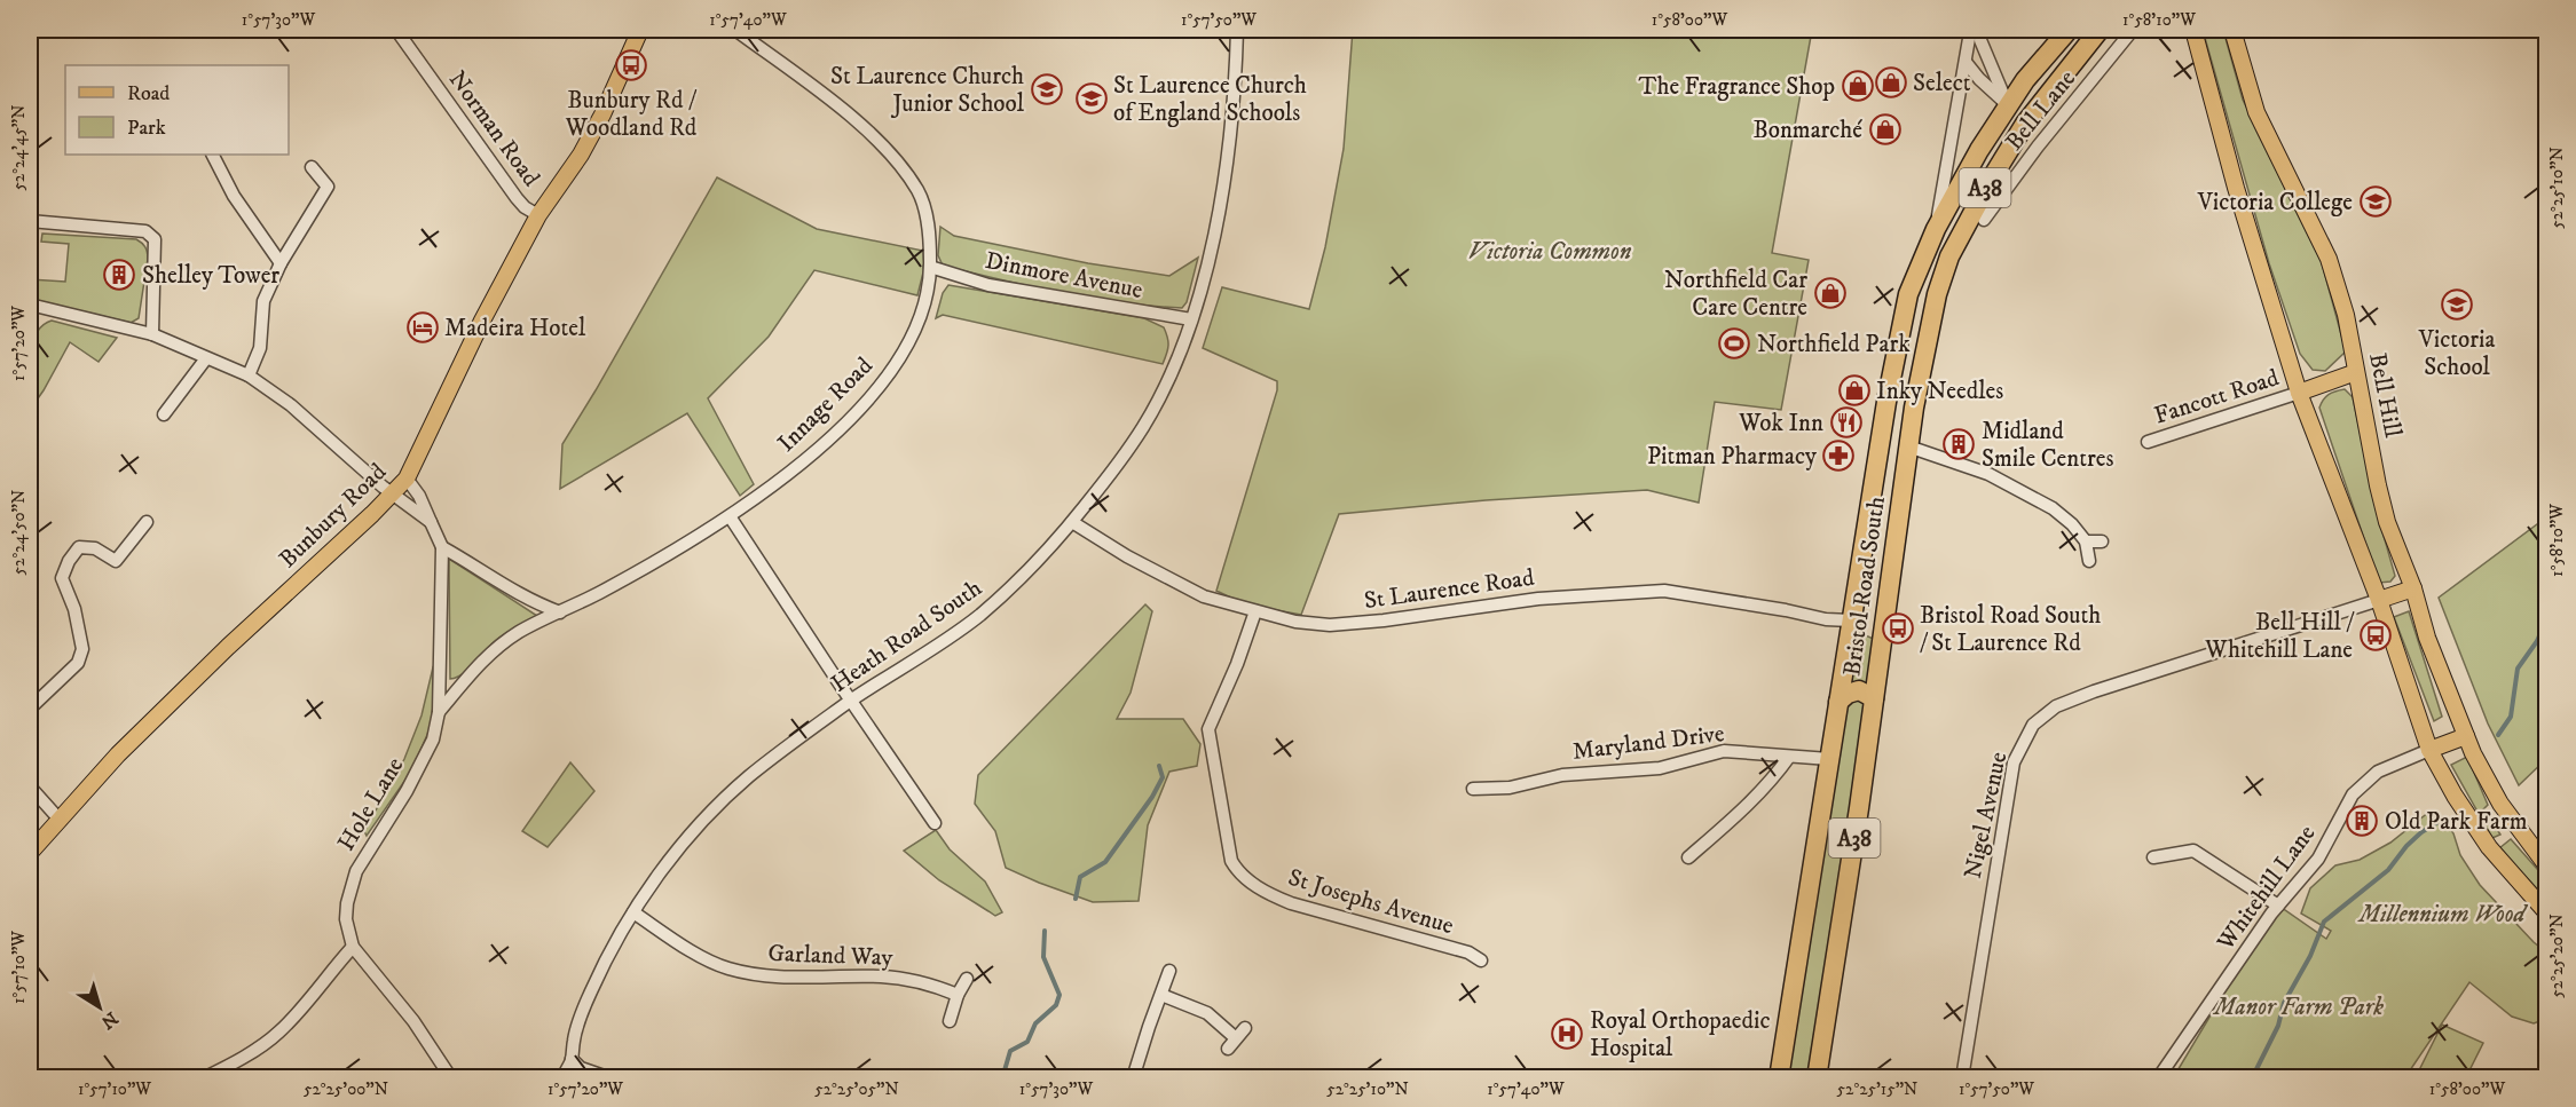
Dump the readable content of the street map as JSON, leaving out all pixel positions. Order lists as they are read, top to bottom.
{
  "streets": {
    "highway": ["A38", "Bristol Road South"],
    "main road": ["Bell Hill", "Bunbury Road"],
    "street": [
      "Bell Lane",
      "Norman Road",
      "Dinmore Avenue",
      "Fancott Road",
      "Innage Road",
      "St Laurence Road",
      "Heath Road South",
      "Maryland Drive",
      "Hole Lane",
      "Nigel Avenue",
      "Whitehill Lane",
      "St Josephs Avenue",
      "Garland Way"
    ]
  },
  "crossings": [
    ["Norman Road", "Bunbury Road"],
    ["A38", "Bristol Road South"],
    ["Dinmore Avenue", "Innage Road"],
    ["Dinmore Avenue", "Heath Road South"],
    ["Innage Road", "Hole Lane"],
    ["Bunbury Road", "Hole Lane"],
    ["Bristol Road South", "St Laurence Road"],
    ["Bristol Road South", "Maryland Drive"],
    ["St Laurence Road", "Heath Road South"],
    ["St Laurence Road", "St Josephs Avenue"],
    ["Heath Road South", "Garland Way"]
  ],
  "parks": ["Victoria Common", "Millennium Wood", "Manor Farm Park"],
  "places": {
    "bus stop": ["Bunbury Rd / Woodland Rd", "Bristol Road South / St Laurence Rd", "Bell Hill / Whitehill Lane"],
    "shop": [
      "Select",
      "The Fragrance Shop",
      "Bonmarché",
      "Northfield Car Care Centre",
      "Inky Needles"
    ],
    "school or university": [
      "St Laurence Church Junior School",
      "St Laurence Church of England Schools",
      "Victoria College",
      "Victoria School"
    ],
    "building": ["Shelley Tower", "Midland Smile Centres", "Old Park Farm"],
    "hotel": ["Madeira Hotel"],
    "sports": ["Northfield Park"],
    "restaurant": ["Wok Inn"],
    "pharmacy": ["Pitman Pharmacy"],
    "hospital": ["Royal Orthopaedic Hospital"]
  },
  "legend": ["Road", "Park"],
  "north": "bottom right",
  "coordinates": [
    "1°57'30\"W",
    "1°57'40\"W",
    "1°57'50\"W",
    "1°58'00\"W",
    "1°58'10\"W",
    "52°24'45\"N",
    "52°25'10\"N",
    "1°57'20\"W",
    "52°24'50\"N",
    "52°25'20\"N",
    "1°57'10\"W",
    "52°25'00\"N",
    "52°25'05\"N",
    "52°25'15\"N"
  ]
}
